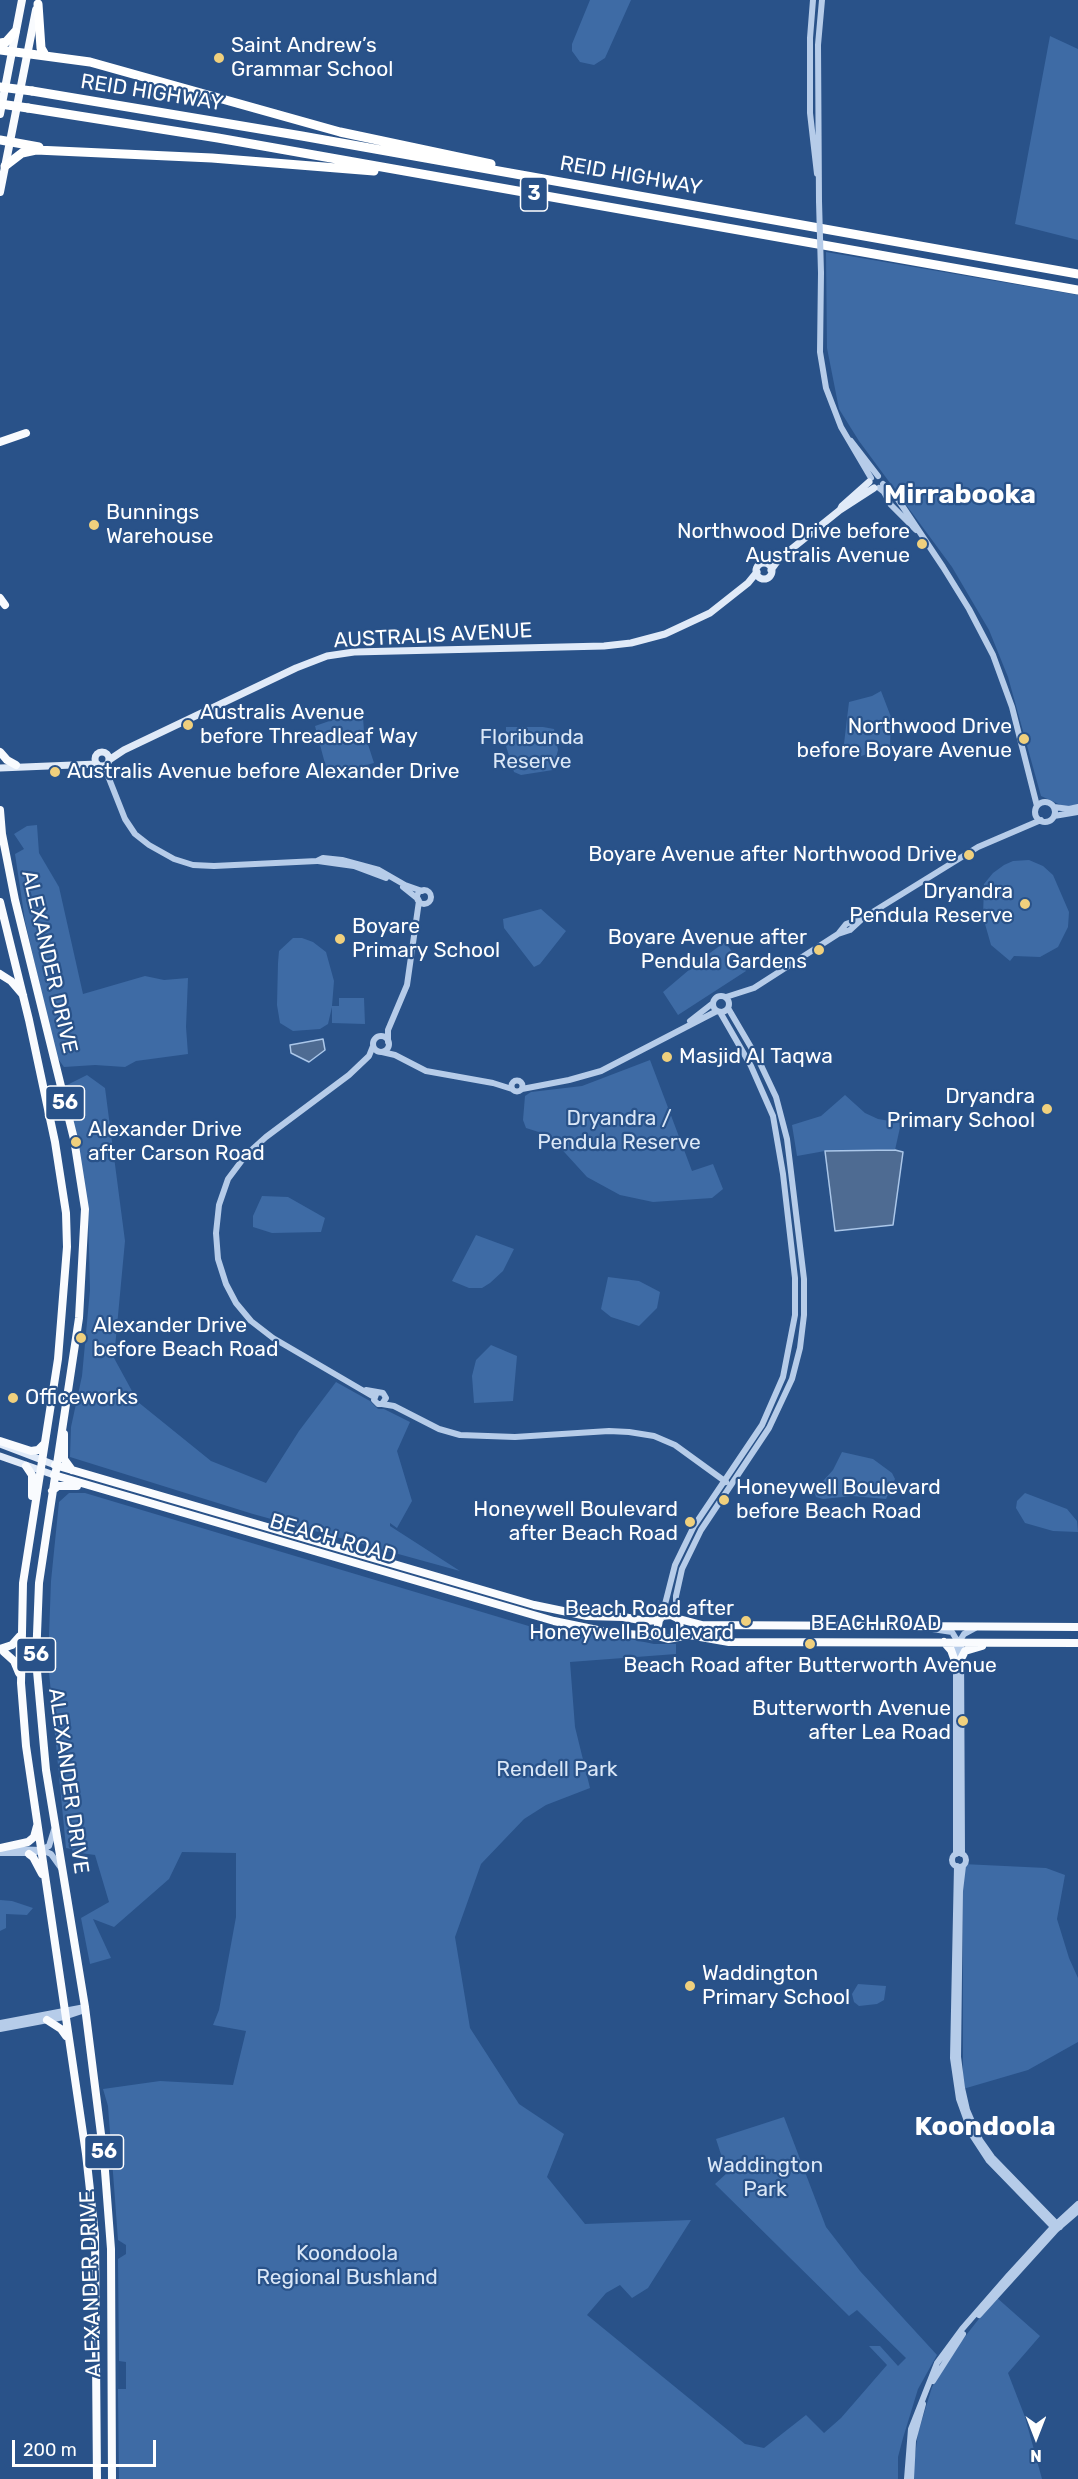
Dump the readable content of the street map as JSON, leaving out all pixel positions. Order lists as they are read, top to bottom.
{
  "streets": {
    "highway": ["REID HIGHWAY", "3"],
    "main road": [
      "AUSTRALIS AVENUE",
      "ALEXANDER DRIVE",
      "56",
      "BEACH ROAD"
    ]
  },
  "crossings": [
    ["ALEXANDER DRIVE", "BEACH ROAD"]
  ],
  "districts": ["Mirrabooka", "Koondoola"],
  "parks": [
    "Floribunda Reserve",
    "Dryandra / Pendula Reserve",
    "Rendell Park",
    "Waddington Park",
    "Koondoola Regional Bushland"
  ],
  "places": [
    "Saint Andrew’s Grammar School",
    "Bunnings Warehouse",
    "Northwood Drive before Australis Avenue",
    "Australis Avenue before Threadleaf Way",
    "Northwood Drive before Boyare Avenue",
    "Australis Avenue before Alexander Drive",
    "Boyare Avenue after Northwood Drive",
    "Dryandra Pendula Reserve",
    "Boyare Primary School",
    "Boyare Avenue after Pendula Gardens",
    "Masjid Al Taqwa",
    "Dryandra Primary School",
    "Alexander Drive after Carson Road",
    "Alexander Drive before Beach Road",
    "Officeworks",
    "Honeywell Boulevard before Beach Road",
    "Honeywell Boulevard after Beach Road",
    "Beach Road after Honeywell Boulevard",
    "Beach Road after Butterworth Avenue",
    "Butterworth Avenue after Lea Road",
    "Waddington Primary School"
  ],
  "scale_bar": "200 m",
  "north": "bottom"
}
